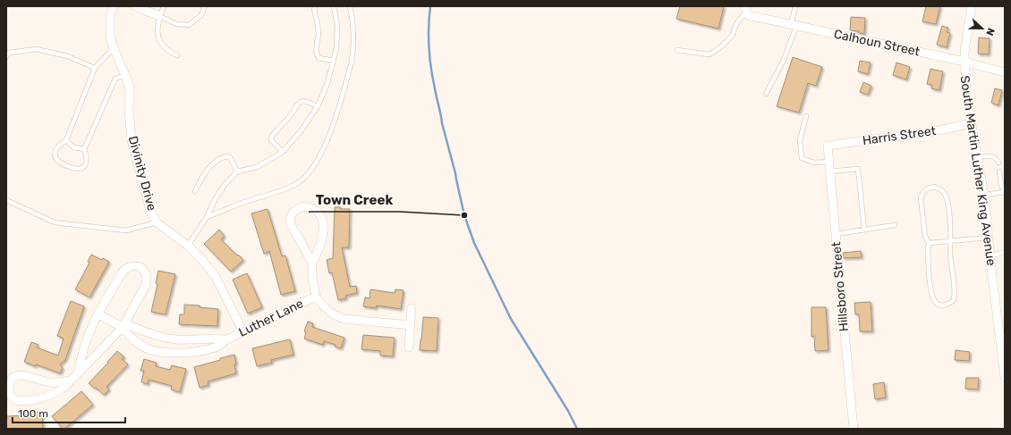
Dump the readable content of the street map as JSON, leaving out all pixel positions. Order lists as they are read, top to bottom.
{
  "streets": {
    "street": [
      "Calhoun Street",
      "Harris Street",
      "South Martin Luther King Avenue",
      "Divinity Drive",
      "Hillsboro Street",
      "Luther Lane"
    ]
  },
  "crossings": [
    ["Calhoun Street", "South Martin Luther King Avenue"],
    ["Harris Street", "South Martin Luther King Avenue"],
    ["Harris Street", "Hillsboro Street"],
    ["Divinity Drive", "Luther Lane"]
  ],
  "places": ["Town Creek"],
  "scale_bar": "100 m",
  "north": "right"
}
